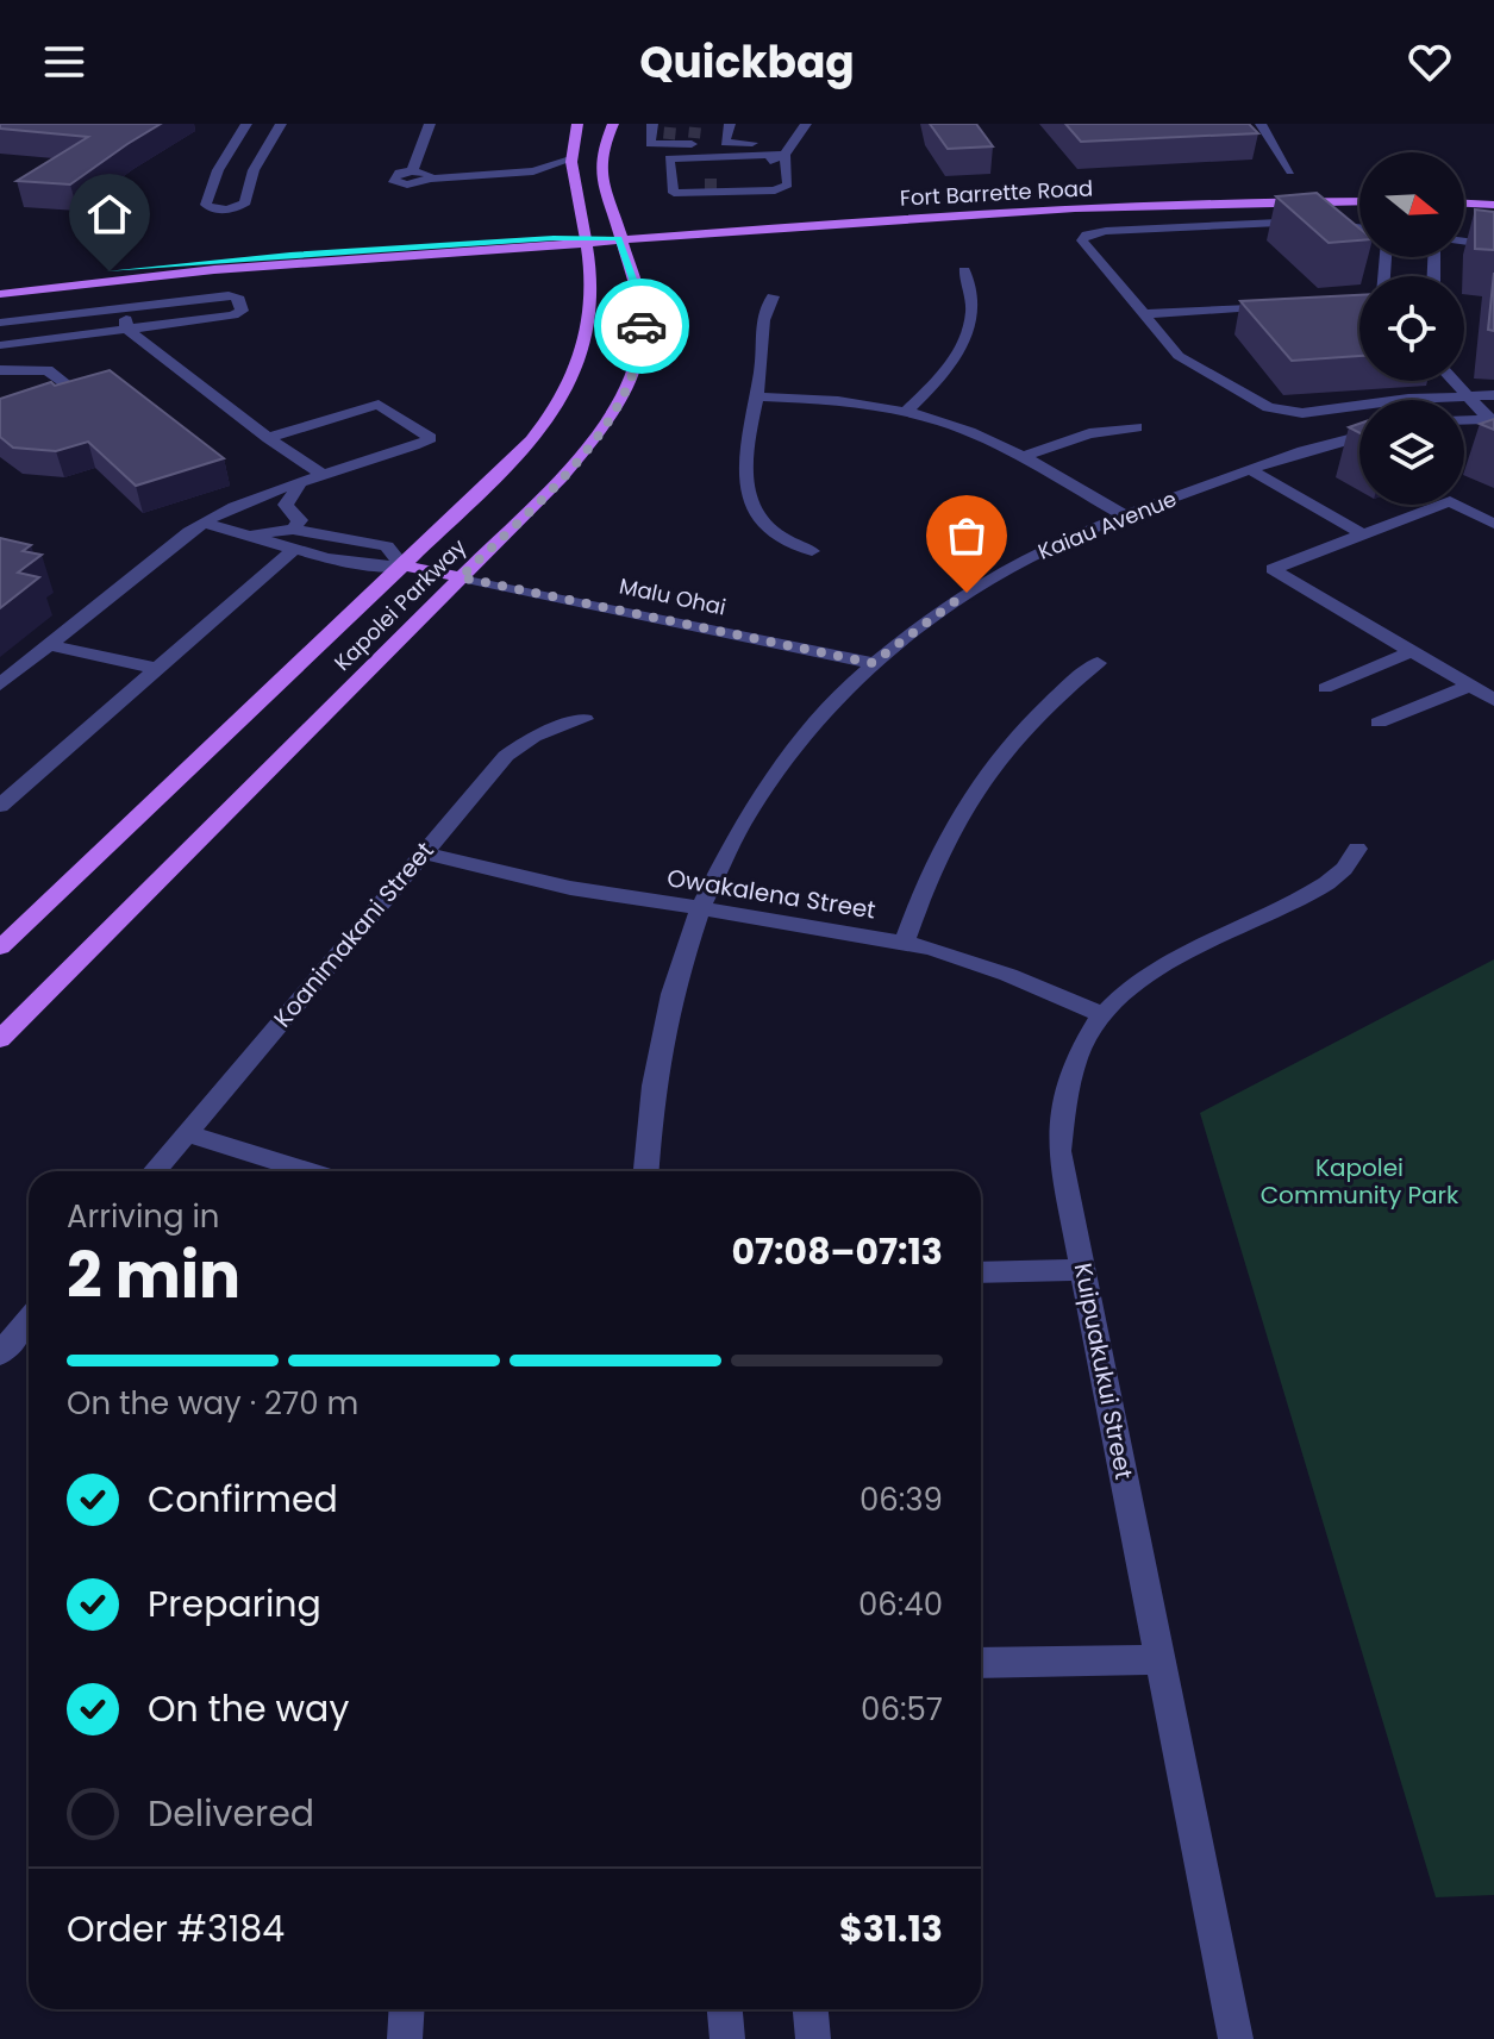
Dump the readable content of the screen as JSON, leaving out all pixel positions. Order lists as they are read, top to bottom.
{
  "streets": {
    "main road": ["Fort Barrette Road", "Kapolei Parkway"],
    "street": [
      "Kaiau Avenue",
      "Malu Ohai",
      "Owakalena Street",
      "Koanimakani Street",
      "Kuipuakukui Street"
    ]
  },
  "crossings": [
    ["Fort Barrette Road", "Kapolei Parkway"],
    ["Kaiau Avenue", "Malu Ohai"],
    ["Kaiau Avenue", "Owakalena Street"],
    ["Malu Ohai", "Kapolei Parkway"],
    ["Owakalena Street", "Koanimakani Street"],
    ["Owakalena Street", "Kuipuakukui Street"]
  ],
  "parks": ["Kapolei Community Park"],
  "north": "right",
  "page": {
    "header": "Quickbag",
    "heading": ["2 min", "Arriving in", "07:08–07:13"],
    "panel": ["Order #3184", "$31.13"],
    "bar": "On the way · 270 m",
    "list": [
      ["Confirmed", "06:39"],
      ["Preparing", "06:40"],
      ["On the way", "06:57"],
      "Delivered"
    ]
  }
}
